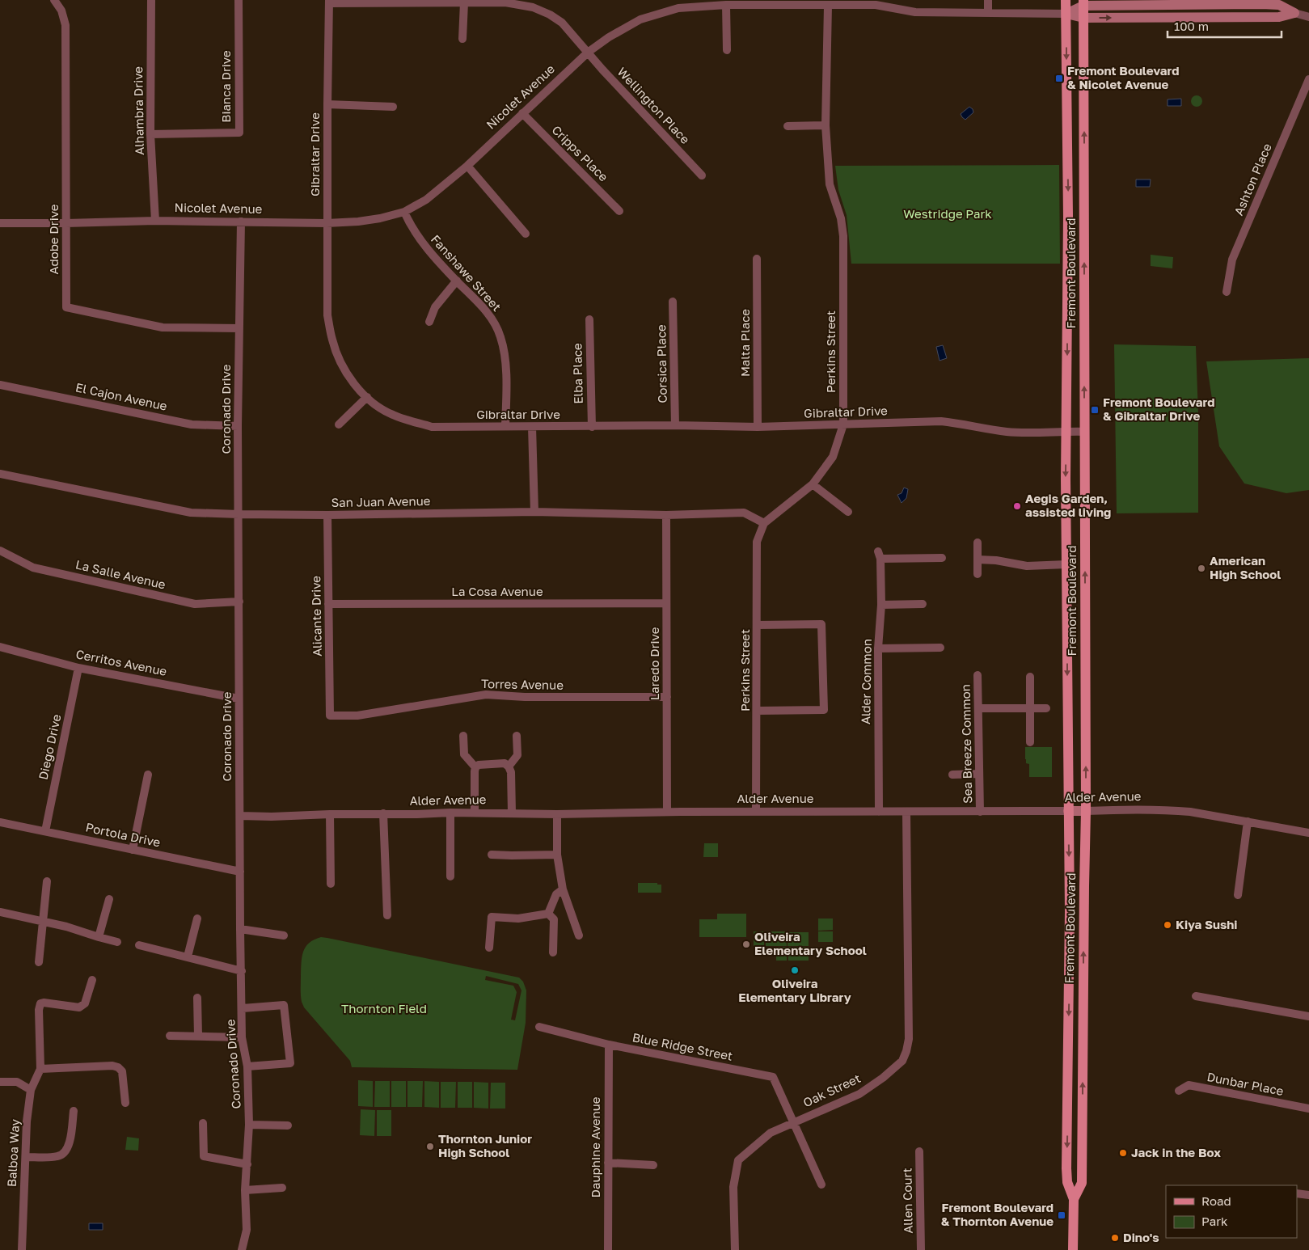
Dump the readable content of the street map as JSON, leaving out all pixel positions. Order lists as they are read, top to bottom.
{
  "streets": {
    "main road": ["Fremont Boulevard"],
    "street": [
      "Bianca Drive",
      "Nicolet Avenue",
      "Wellington Place",
      "Alhambra Drive",
      "Cripps Place",
      "Gibraltar Drive",
      "Ashton Place",
      "Adobe Drive",
      "Fanshawe Street",
      "Malta Place",
      "Perkins Street",
      "Corsica Place",
      "Elba Place",
      "El Cajon Avenue",
      "Coronado Drive",
      "San Juan Avenue",
      "La Salle Avenue",
      "La Cosa Avenue",
      "Alicante Drive",
      "Cerritos Avenue",
      "Laredo Drive",
      "Alder Common",
      "Torres Avenue",
      "Sea Breeze Common",
      "Diego Drive",
      "Alder Avenue",
      "Portola Drive",
      "Blue Ridge Street",
      "Dunbar Place",
      "Oak Street",
      "Dauphine Avenue",
      "Balboa Way",
      "Allen Court"
    ]
  },
  "crossings": [
    ["Bianca Drive", "Alhambra Drive"],
    ["Nicolet Avenue", "Wellington Place"],
    ["Nicolet Avenue", "Alhambra Drive"],
    ["Nicolet Avenue", "Cripps Place"],
    ["Nicolet Avenue", "Gibraltar Drive"],
    ["Nicolet Avenue", "Adobe Drive"],
    ["Nicolet Avenue", "Fanshawe Street"],
    ["Nicolet Avenue", "Fremont Boulevard"],
    ["Nicolet Avenue", "Perkins Street"],
    ["Nicolet Avenue", "Coronado Drive"],
    ["Wellington Place", "Gibraltar Drive"],
    ["Gibraltar Drive", "Fanshawe Street"],
    ["Gibraltar Drive", "Fremont Boulevard"],
    ["Gibraltar Drive", "Malta Place"],
    ["Gibraltar Drive", "Perkins Street"],
    ["Gibraltar Drive", "Corsica Place"],
    ["Gibraltar Drive", "Elba Place"],
    ["Adobe Drive", "Coronado Drive"],
    ["Fremont Boulevard", "Alder Avenue"],
    ["Perkins Street", "San Juan Avenue"],
    ["Perkins Street", "Alder Avenue"],
    ["El Cajon Avenue", "Coronado Drive"],
    ["Coronado Drive", "San Juan Avenue"],
    ["Coronado Drive", "La Salle Avenue"],
    ["Coronado Drive", "Cerritos Avenue"],
    ["Coronado Drive", "Alder Avenue"],
    ["Coronado Drive", "Portola Drive"],
    ["San Juan Avenue", "Alicante Drive"],
    ["San Juan Avenue", "Laredo Drive"],
    ["La Cosa Avenue", "Alicante Drive"],
    ["La Cosa Avenue", "Laredo Drive"],
    ["Alicante Drive", "Torres Avenue"],
    ["Cerritos Avenue", "Diego Drive"],
    ["Laredo Drive", "Torres Avenue"],
    ["Laredo Drive", "Alder Avenue"],
    ["Alder Common", "Alder Avenue"],
    ["Sea Breeze Common", "Alder Avenue"],
    ["Diego Drive", "Portola Drive"],
    ["Alder Avenue", "Oak Street"],
    ["Blue Ridge Street", "Oak Street"],
    ["Blue Ridge Street", "Dauphine Avenue"]
  ],
  "parks": ["Westridge Park", "Thornton Field"],
  "places": {
    "transit": ["Fremont Boulevard & Nicolet Avenue", "Fremont Boulevard & Gibraltar Drive", "Fremont Boulevard & Thornton Avenue"],
    "other": [
      "Aegis Garden, assisted living",
      "American High School",
      "Kiya Sushi",
      "Oliveira Elementary School",
      "Oliveira Elementary Library",
      "Thornton Junior High School",
      "Jack in the Box",
      "Dino's"
    ]
  },
  "legend": ["Road", "Park"],
  "scale_bar": "100 m"
}
